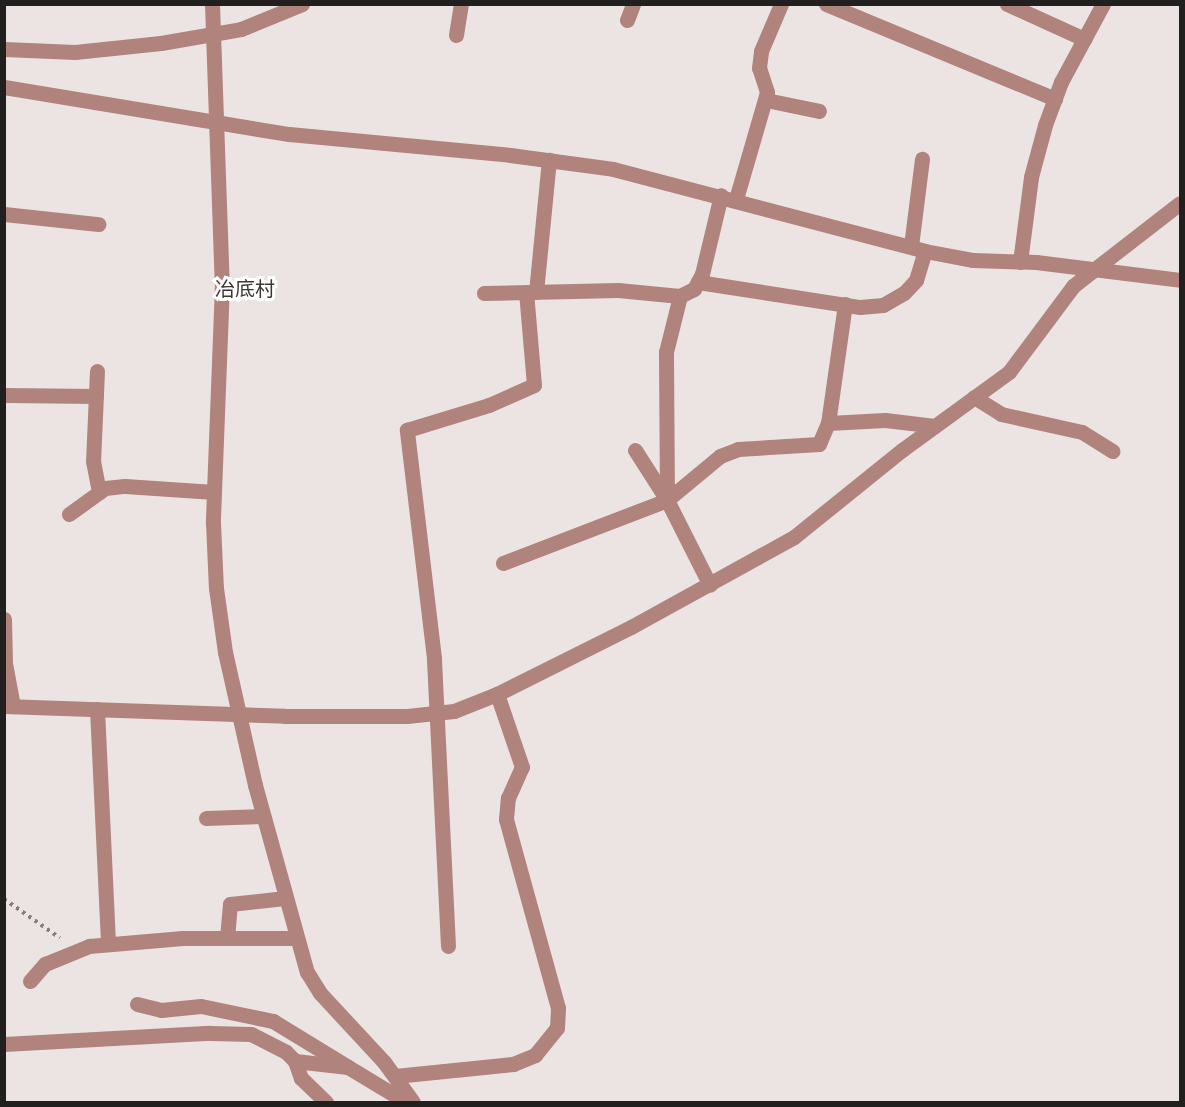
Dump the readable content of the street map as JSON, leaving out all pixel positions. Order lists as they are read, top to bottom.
{
  "districts": ["冶底村"]
}
